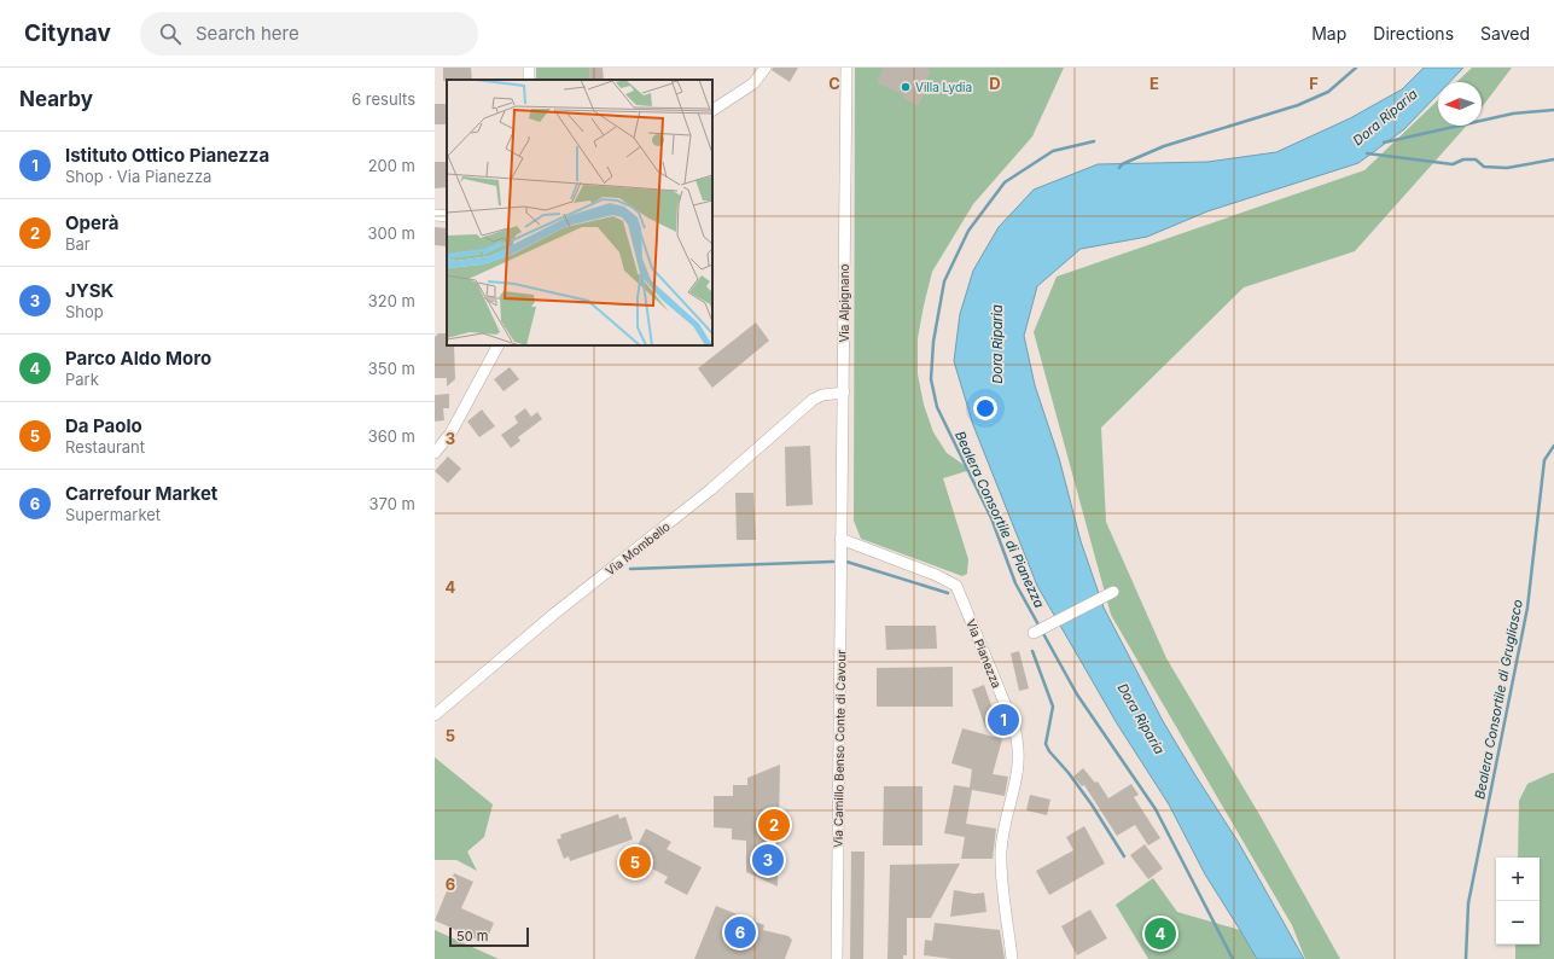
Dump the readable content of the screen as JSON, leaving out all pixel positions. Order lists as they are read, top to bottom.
{
  "streets": {
    "street": [
      "Via Alpignano",
      "Via Mombello",
      "Via Pianezza",
      "Via Camillo Benso Conte di Cavour"
    ]
  },
  "crossings": [
    ["Via Alpignano", "Via Mombello"],
    ["Via Alpignano", "Via Pianezza"],
    ["Via Alpignano", "Via Camillo Benso Conte di Cavour"],
    ["Via Pianezza", "Via Camillo Benso Conte di Cavour"]
  ],
  "water": ["Dora Riparia", "Bealera Consortile di Pianezza", "Bealera Consortile di Grugliasco"],
  "places": ["Villa Lydia"],
  "scale_bar": "50 m",
  "north": "left",
  "page": {
    "header": "Citynav",
    "search": "Search here",
    "nav": ["Map", "Directions", "Saved"],
    "heading": ["Nearby", "6 results"],
    "list": [
      {
        "mark": "1",
        "name": "Istituto Ottico Pianezza",
        "note": "Shop · Via Pianezza",
        "value": "200 m"
      },
      {
        "mark": "2",
        "name": "Operà",
        "note": "Bar",
        "value": "300 m"
      },
      {
        "mark": "3",
        "name": "JYSK",
        "note": "Shop",
        "value": "320 m"
      },
      {
        "mark": "4",
        "name": "Parco Aldo Moro",
        "note": "Park",
        "value": "350 m"
      },
      {
        "mark": "5",
        "name": "Da Paolo",
        "note": "Restaurant",
        "value": "360 m"
      },
      {
        "mark": "6",
        "name": "Carrefour Market",
        "note": "Supermarket",
        "value": "370 m"
      }
    ],
    "pins": [
      "1",
      "2",
      "3",
      "5",
      "6",
      "4"
    ],
    "map_buttons": ["+", "−"],
    "scale": "50 m"
  },
  "grid": {
    "columns": [
      "C",
      "D",
      "E",
      "F"
    ],
    "rows": [
      "3",
      "4",
      "5",
      "6"
    ]
  }
}
